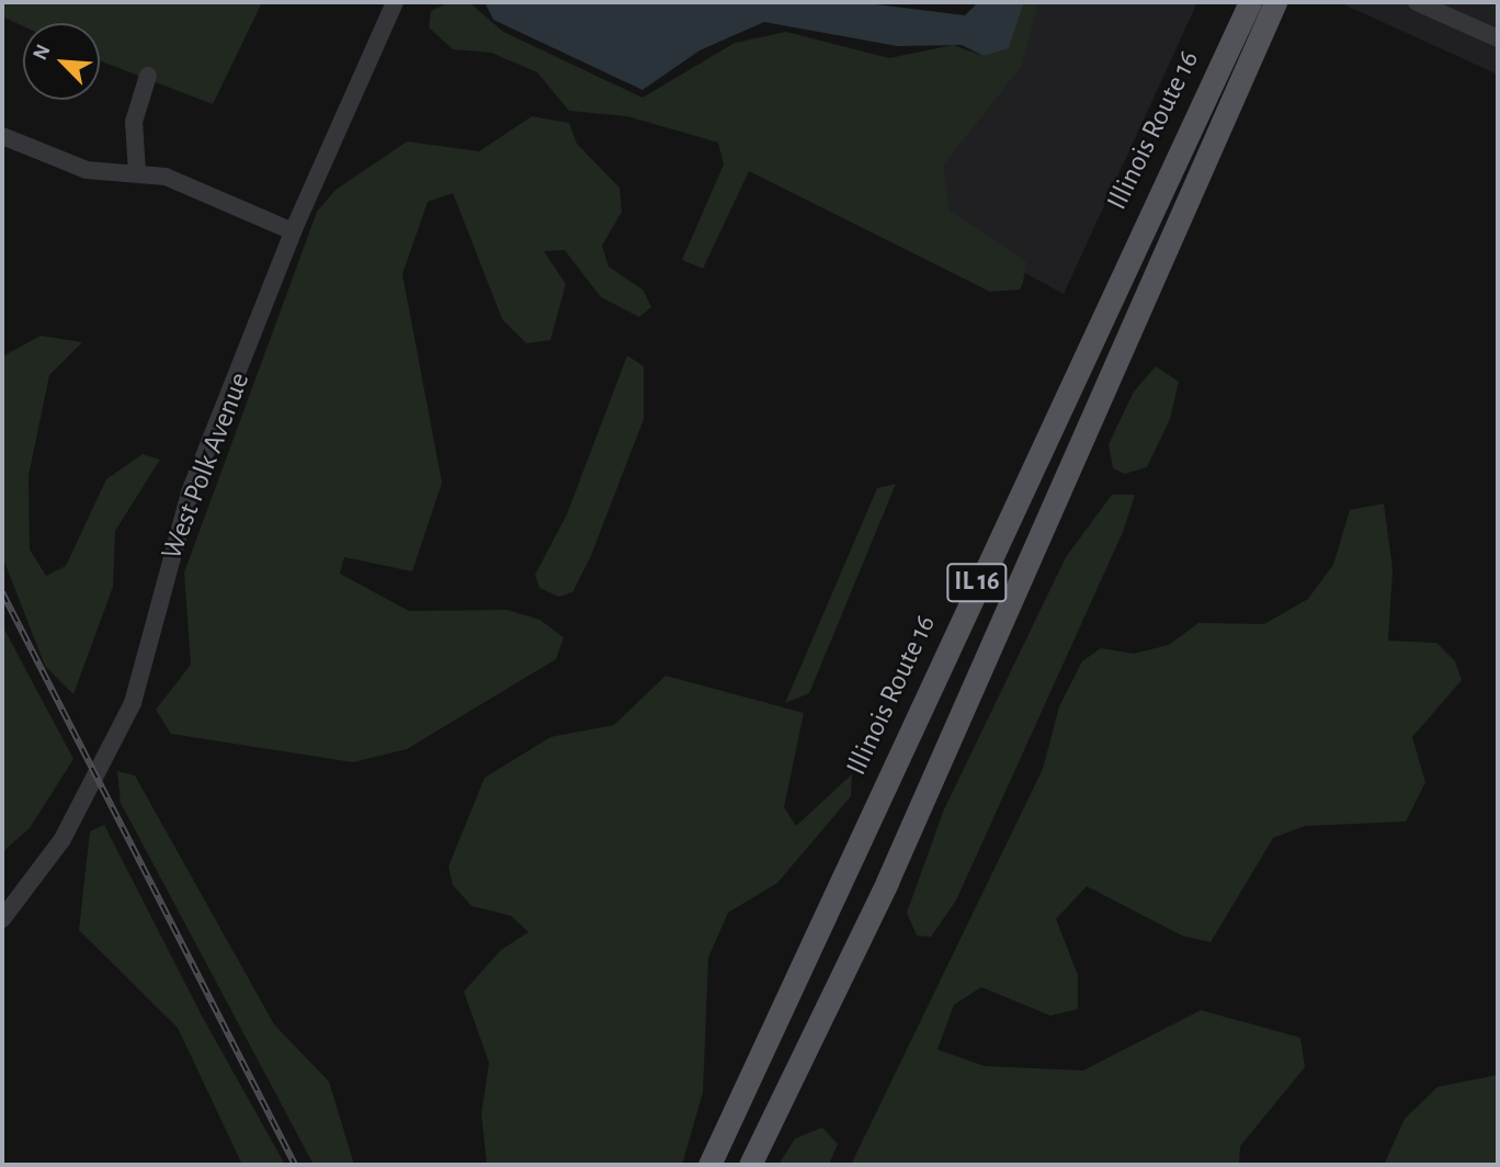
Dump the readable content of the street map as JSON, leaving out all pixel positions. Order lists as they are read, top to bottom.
{
  "streets": {
    "main road": ["Illinois Route 16", "IL 16"],
    "street": ["West Polk Avenue"]
  },
  "north": "top left"
}
